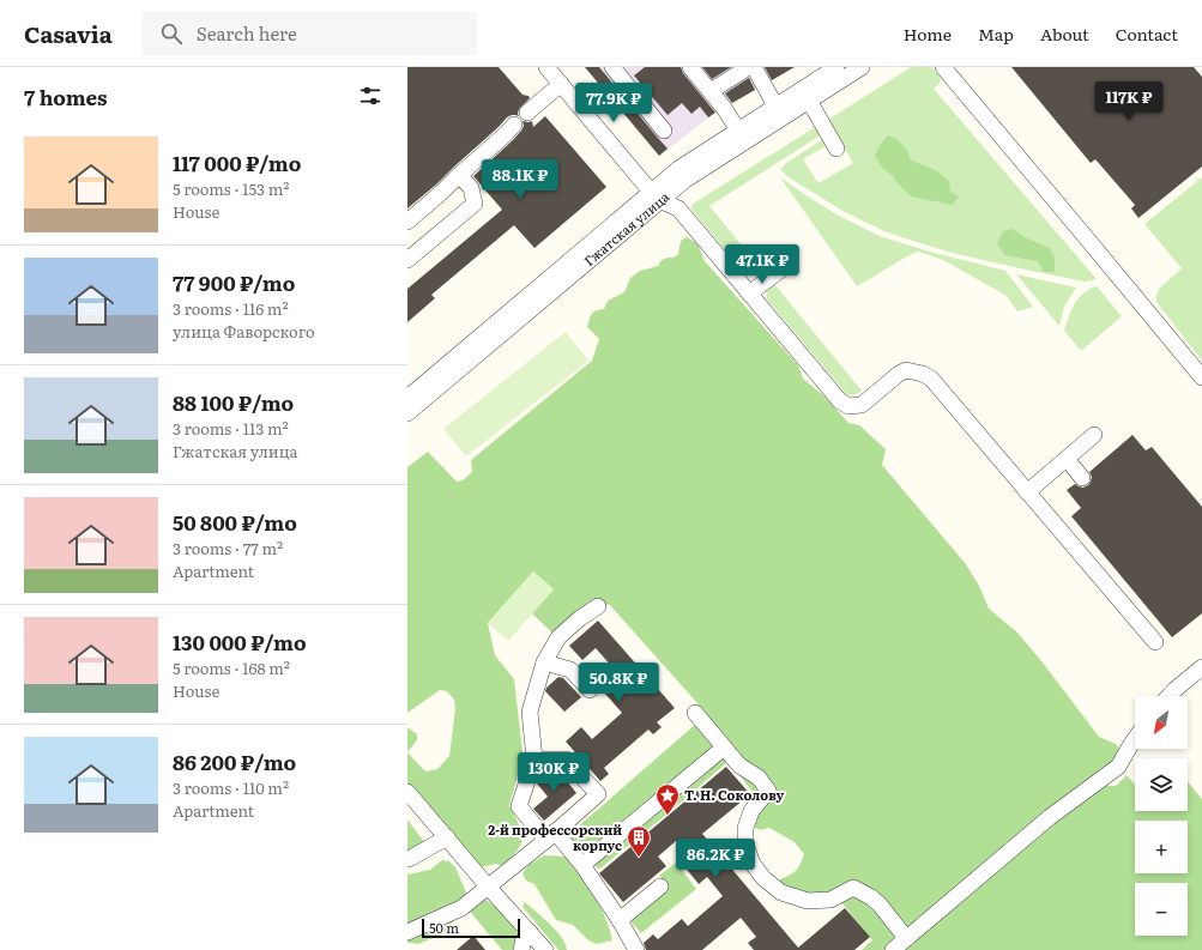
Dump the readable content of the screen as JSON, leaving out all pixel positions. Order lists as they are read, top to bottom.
{
  "streets": {
    "street": ["Гжатская улица"]
  },
  "places": {
    "place": ["Т. Н. Соколову"],
    "building": ["2-й профессорский корпус"]
  },
  "scale_bar": "50 m",
  "north": "bottom left",
  "page": {
    "header": "Casavia",
    "search": "Search here",
    "nav": [
      "Home",
      "Map",
      "About",
      "Contact"
    ],
    "heading": "7 homes",
    "price": [
      "117K ₽",
      "77.9K ₽",
      "88.1K ₽",
      "47.1K ₽",
      "50.8K ₽",
      "130K ₽",
      "86.2K ₽"
    ],
    "list": [
      {
        "name": "117 000 ₽/mo",
        "note": "5 rooms · 153 m² · House"
      },
      {
        "name": "77 900 ₽/mo",
        "note": "3 rooms · 116 m² · улица Фаворского"
      },
      {
        "name": "88 100 ₽/mo",
        "note": "3 rooms · 113 m² · Гжатская улица"
      },
      {
        "name": "50 800 ₽/mo",
        "note": "3 rooms · 77 m² · Apartment"
      },
      {
        "name": "130 000 ₽/mo",
        "note": "5 rooms · 168 m² · House"
      },
      {
        "name": "86 200 ₽/mo",
        "note": "3 rooms · 110 m² · Apartment"
      }
    ],
    "map_buttons": ["+", "−"],
    "scale": "50 m"
  }
}
